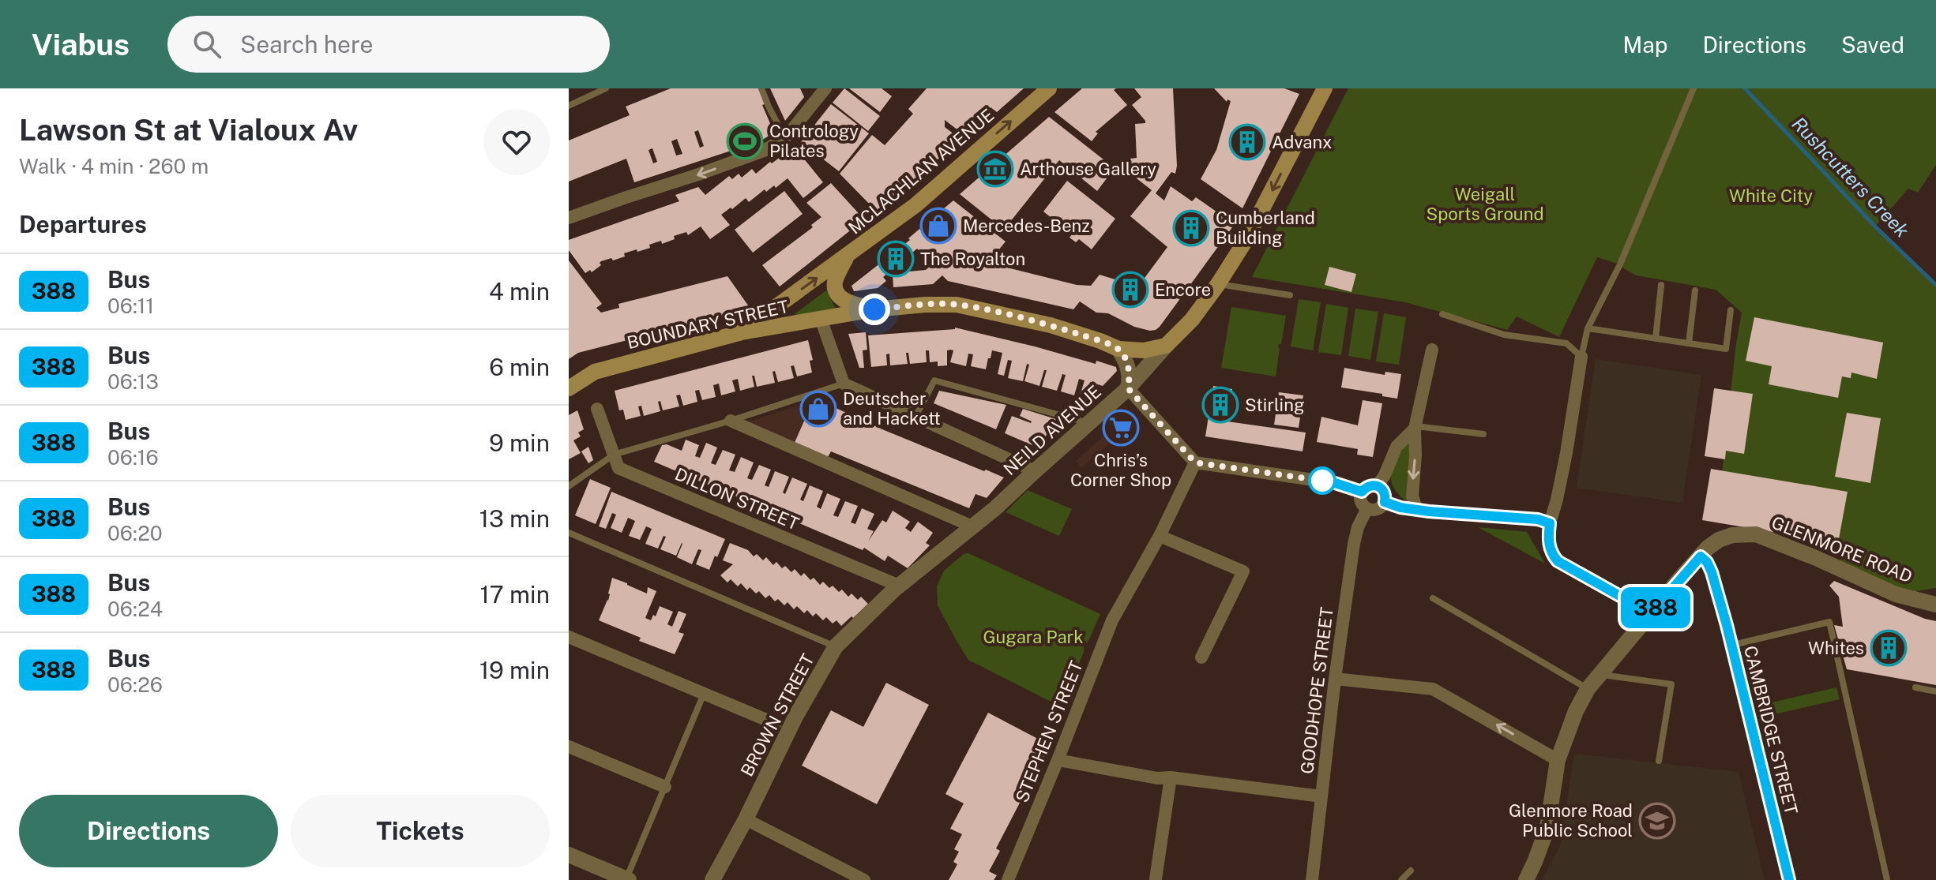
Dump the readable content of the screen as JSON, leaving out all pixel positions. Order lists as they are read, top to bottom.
{
  "streets": {
    "main road": ["MCLACHLAN AVENUE", "BOUNDARY STREET", "NEILD AVENUE"],
    "street": [
      "DILLON STREET",
      "GLENMORE ROAD",
      "GOODHOPE STREET",
      "BROWN STREET",
      "CAMBRIDGE STREET",
      "STEPHEN STREET"
    ]
  },
  "crossings": [
    ["MCLACHLAN AVENUE", "BOUNDARY STREET"],
    ["BOUNDARY STREET", "NEILD AVENUE"],
    ["NEILD AVENUE", "DILLON STREET"],
    ["NEILD AVENUE", "BROWN STREET"],
    ["DILLON STREET", "BROWN STREET"],
    ["GLENMORE ROAD", "CAMBRIDGE STREET"]
  ],
  "one_way": ["MCLACHLAN AVENUE"],
  "water": ["Rushcutters Creek"],
  "parks": ["Weigall Sports Ground", "White City", "Gugara Park"],
  "places": {
    "sports": ["Contrology Pilates"],
    "building": [
      "Advanx",
      "Cumberland Building",
      "The Royalton",
      "Encore",
      "Stirling",
      "Whites"
    ],
    "museum": ["Arthouse Gallery"],
    "shop": ["Mercedes-Benz", "Deutscher and Hackett"],
    "supermarket": ["Chris’s Corner Shop"],
    "school or university": ["Glenmore Road Public School"]
  },
  "lines": ["bus line 388"],
  "page": {
    "header": "Viabus",
    "search": "Search here",
    "nav": ["Map", "Directions", "Saved"],
    "heading": [
      ["Lawson St at Vialoux Av", "Walk · 4 min · 260 m"],
      "Departures"
    ],
    "on_map": "388",
    "list": [
      {
        "mark": "388",
        "name": "Bus",
        "note": "06:11",
        "value": "4 min"
      },
      {
        "mark": "388",
        "name": "Bus",
        "note": "06:13",
        "value": "6 min"
      },
      {
        "mark": "388",
        "name": "Bus",
        "note": "06:16",
        "value": "9 min"
      },
      {
        "mark": "388",
        "name": "Bus",
        "note": "06:20",
        "value": "13 min"
      },
      {
        "mark": "388",
        "name": "Bus",
        "note": "06:24",
        "value": "17 min"
      },
      {
        "mark": "388",
        "name": "Bus",
        "note": "06:26",
        "value": "19 min"
      }
    ],
    "buttons": ["Directions", "Tickets"]
  }
}
